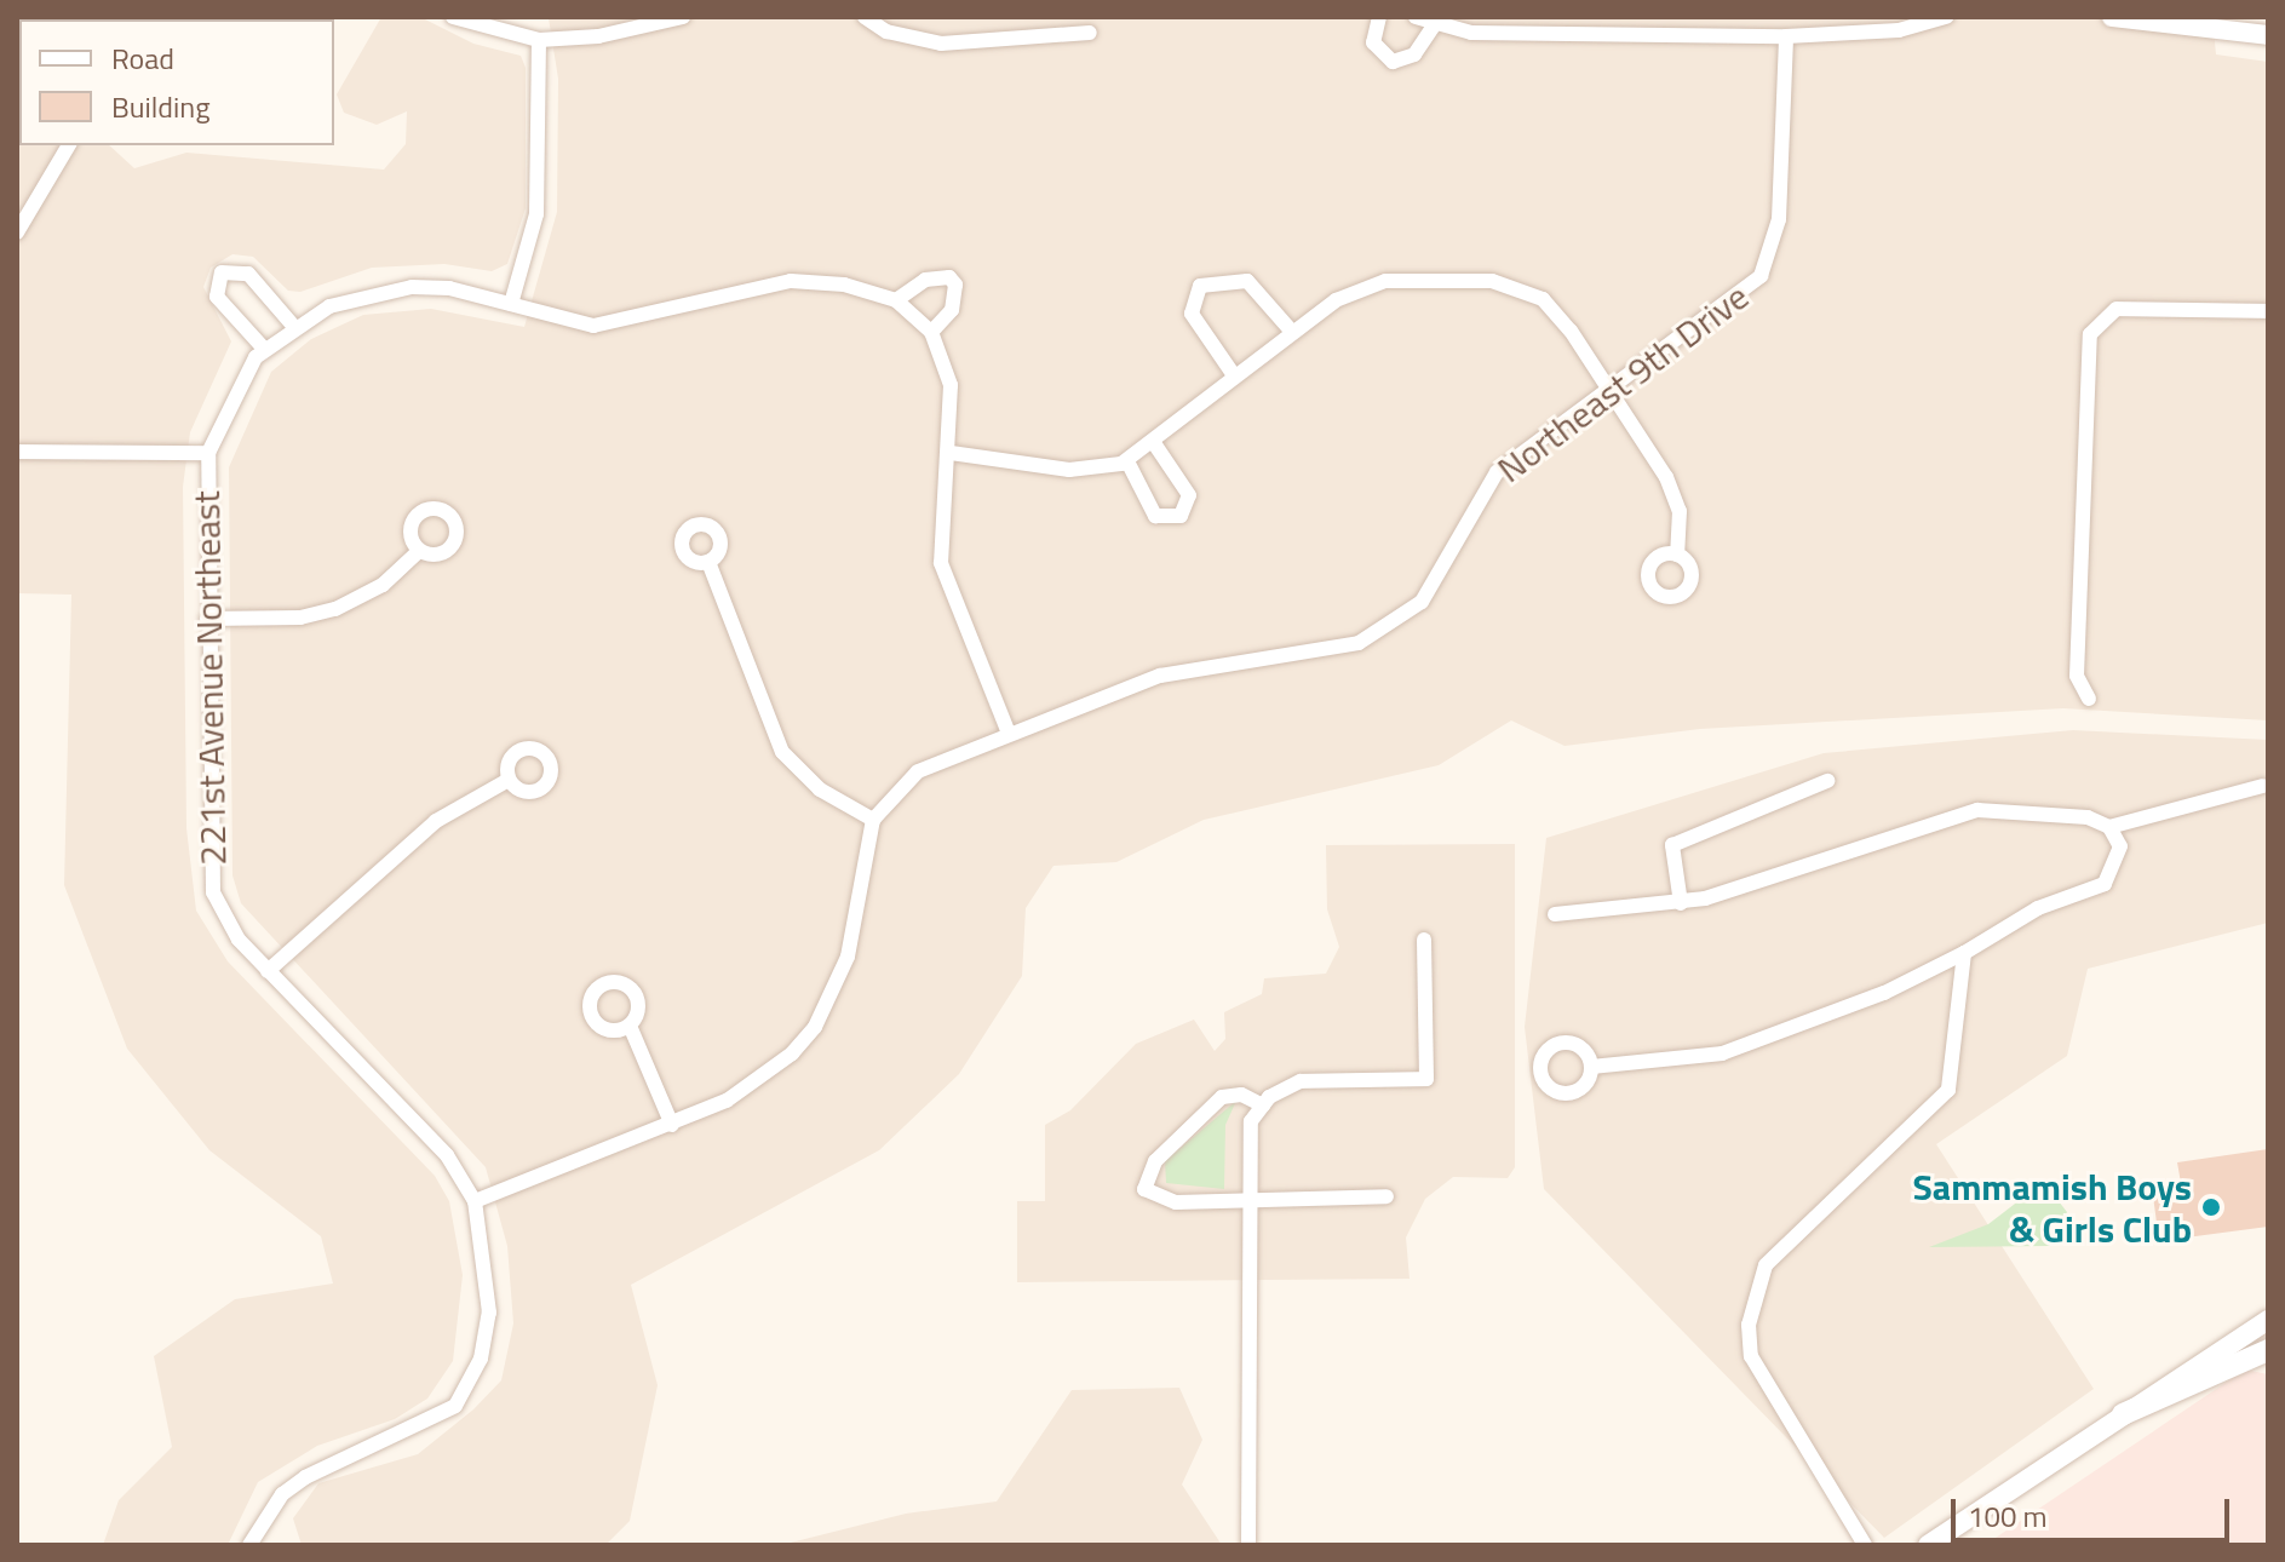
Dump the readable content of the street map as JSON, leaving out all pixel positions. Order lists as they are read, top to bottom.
{
  "streets": {
    "street": ["Northeast 9th Drive", "221st Avenue Northeast"]
  },
  "places": ["Sammamish Boys & Girls Club"],
  "legend": ["Road", "Building"],
  "scale_bar": "100 m"
}
